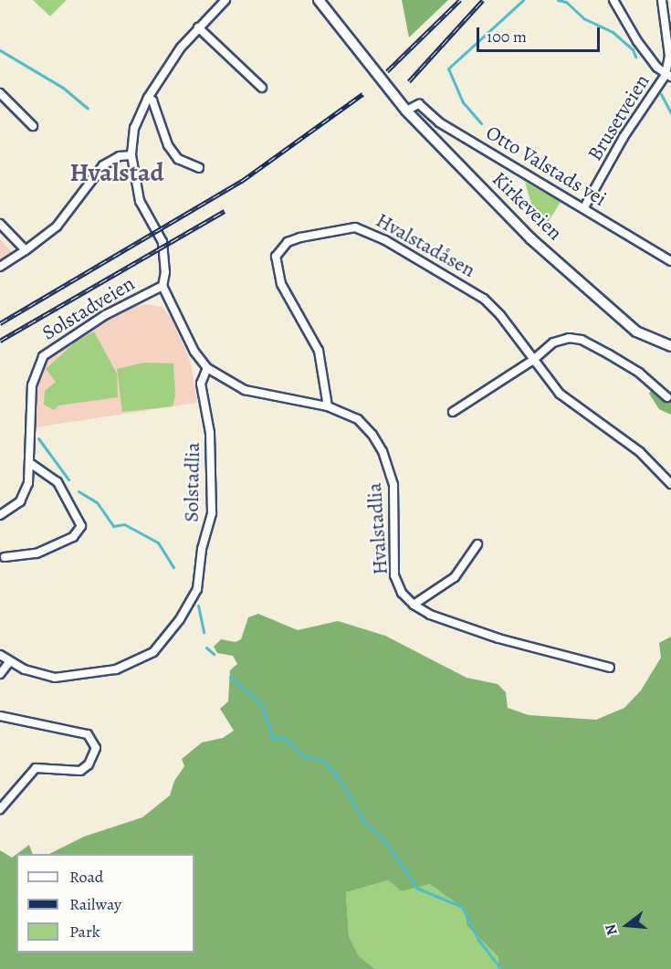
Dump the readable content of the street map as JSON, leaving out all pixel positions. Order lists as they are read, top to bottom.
{
  "streets": {
    "main road": ["Kirkeveien"],
    "street": [
      "Brusetveien",
      "Otto Valstads vei",
      "Hvalstadåsen",
      "Solstadveien",
      "Solstadlia",
      "Hvalstadlia"
    ]
  },
  "crossings": [
    ["Brusetveien", "Otto Valstads vei"],
    ["Otto Valstads vei", "Kirkeveien"],
    ["Hvalstadåsen", "Hvalstadlia"],
    ["Solstadlia", "Hvalstadlia"]
  ],
  "districts": ["Hvalstad"],
  "legend": ["Road", "Railway", "Park"],
  "scale_bar": "100 m",
  "north": "left"
}
